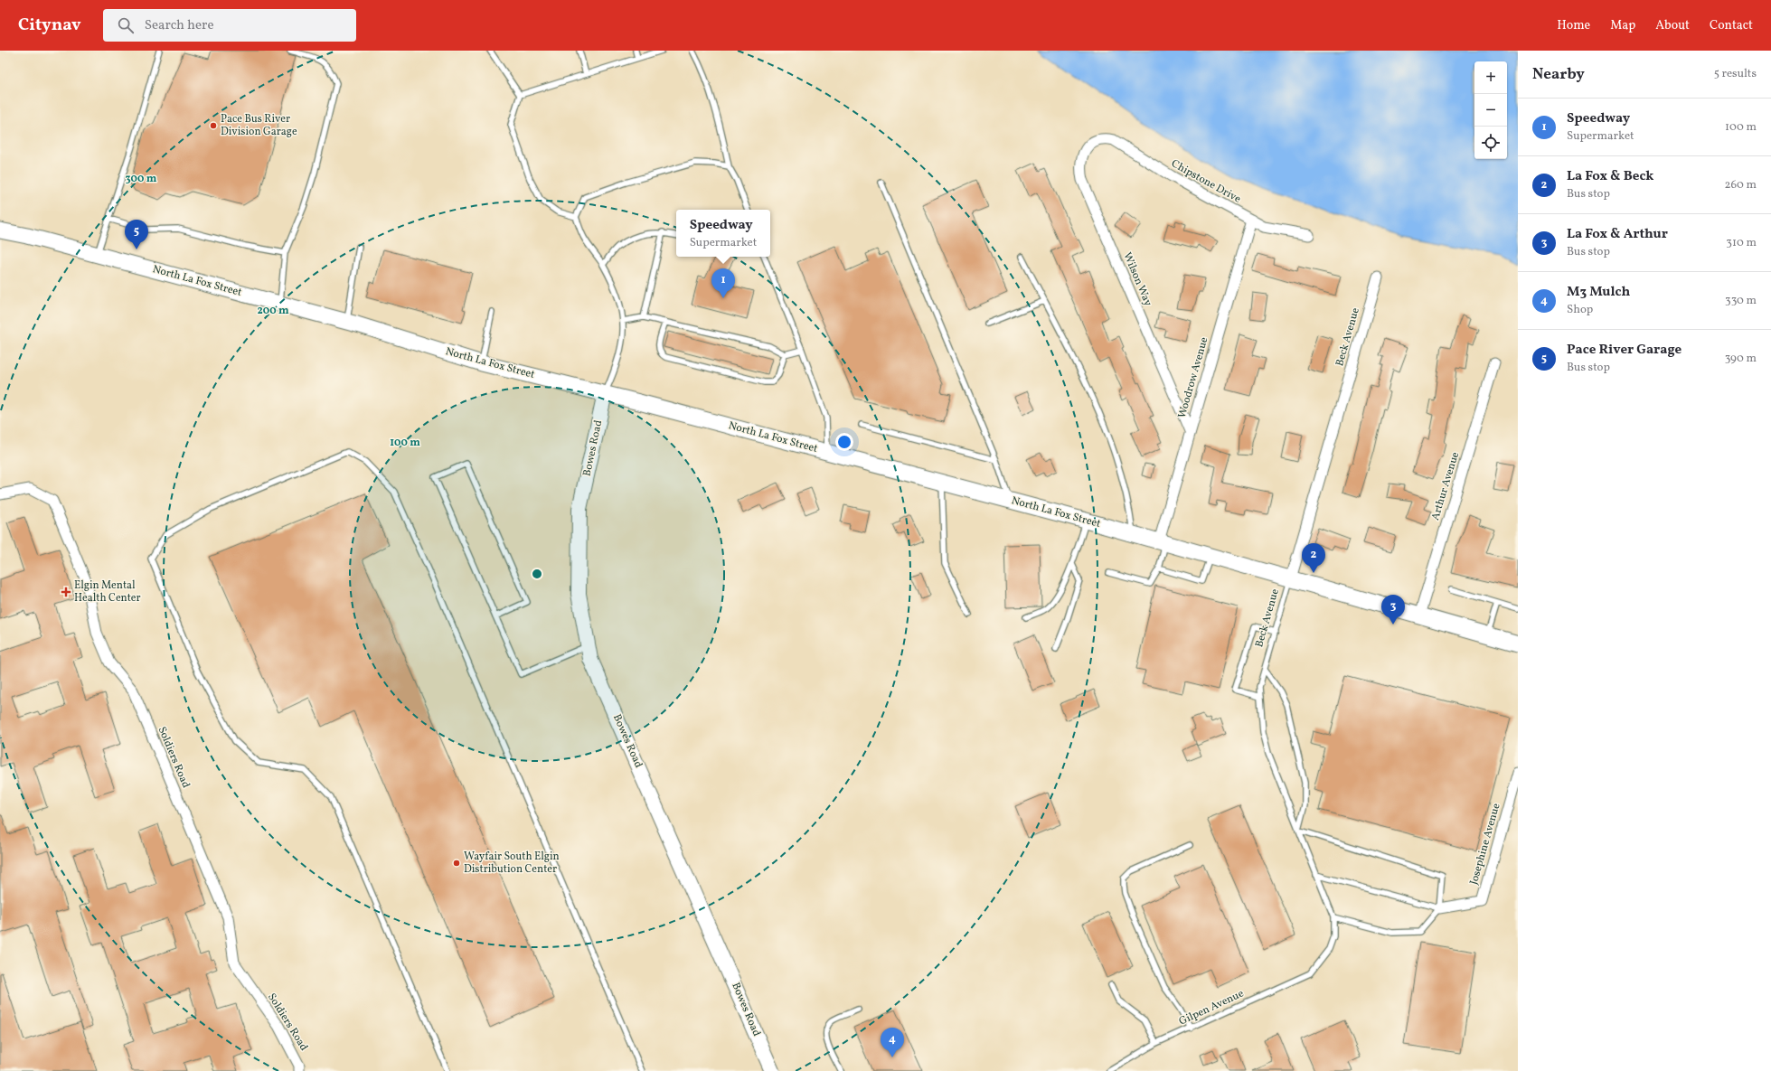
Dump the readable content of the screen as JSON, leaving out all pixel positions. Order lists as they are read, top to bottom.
{
  "streets": {
    "main road": ["North La Fox Street"],
    "street": [
      "Chipstone Drive",
      "Wilson Way",
      "Beck Avenue",
      "Woodrow Avenue",
      "Bowes Road",
      "Arthur Avenue",
      "Soldiers Road",
      "Josephine Avenue"
    ],
    "lane": ["Gilpen Avenue"]
  },
  "crossings": [
    ["Chipstone Drive", "Wilson Way"],
    ["Chipstone Drive", "Woodrow Avenue"],
    ["Wilson Way", "Woodrow Avenue"],
    ["North La Fox Street", "Beck Avenue"],
    ["North La Fox Street", "Woodrow Avenue"],
    ["North La Fox Street", "Bowes Road"],
    ["North La Fox Street", "Arthur Avenue"],
    ["Beck Avenue", "Gilpen Avenue"]
  ],
  "places": {
    "other": ["Pace Bus River Division Garage", "Wayfair South Elgin Distribution Center"],
    "health": ["Elgin Mental Health Center"]
  },
  "page": {
    "header": "Citynav",
    "search": "Search here",
    "nav": [
      "Home",
      "Map",
      "About",
      "Contact"
    ],
    "heading": ["Nearby", "5 results"],
    "map_buttons": ["+", "−"],
    "list": [
      {
        "mark": "1",
        "name": "Speedway",
        "note": "Supermarket",
        "value": "100 m"
      },
      {
        "mark": "2",
        "name": "La Fox & Beck",
        "note": "Bus stop",
        "value": "260 m"
      },
      {
        "mark": "3",
        "name": "La Fox & Arthur",
        "note": "Bus stop",
        "value": "310 m"
      },
      {
        "mark": "4",
        "name": "M3 Mulch",
        "note": "Shop",
        "value": "330 m"
      },
      {
        "mark": "5",
        "name": "Pace River Garage",
        "note": "Bus stop",
        "value": "390 m"
      }
    ],
    "popup": ["Speedway", "Supermarket"],
    "pins": [
      "5",
      "1",
      "2",
      "3",
      "4"
    ]
  },
  "rings": ["300 m", "200 m", "100 m"]
}
